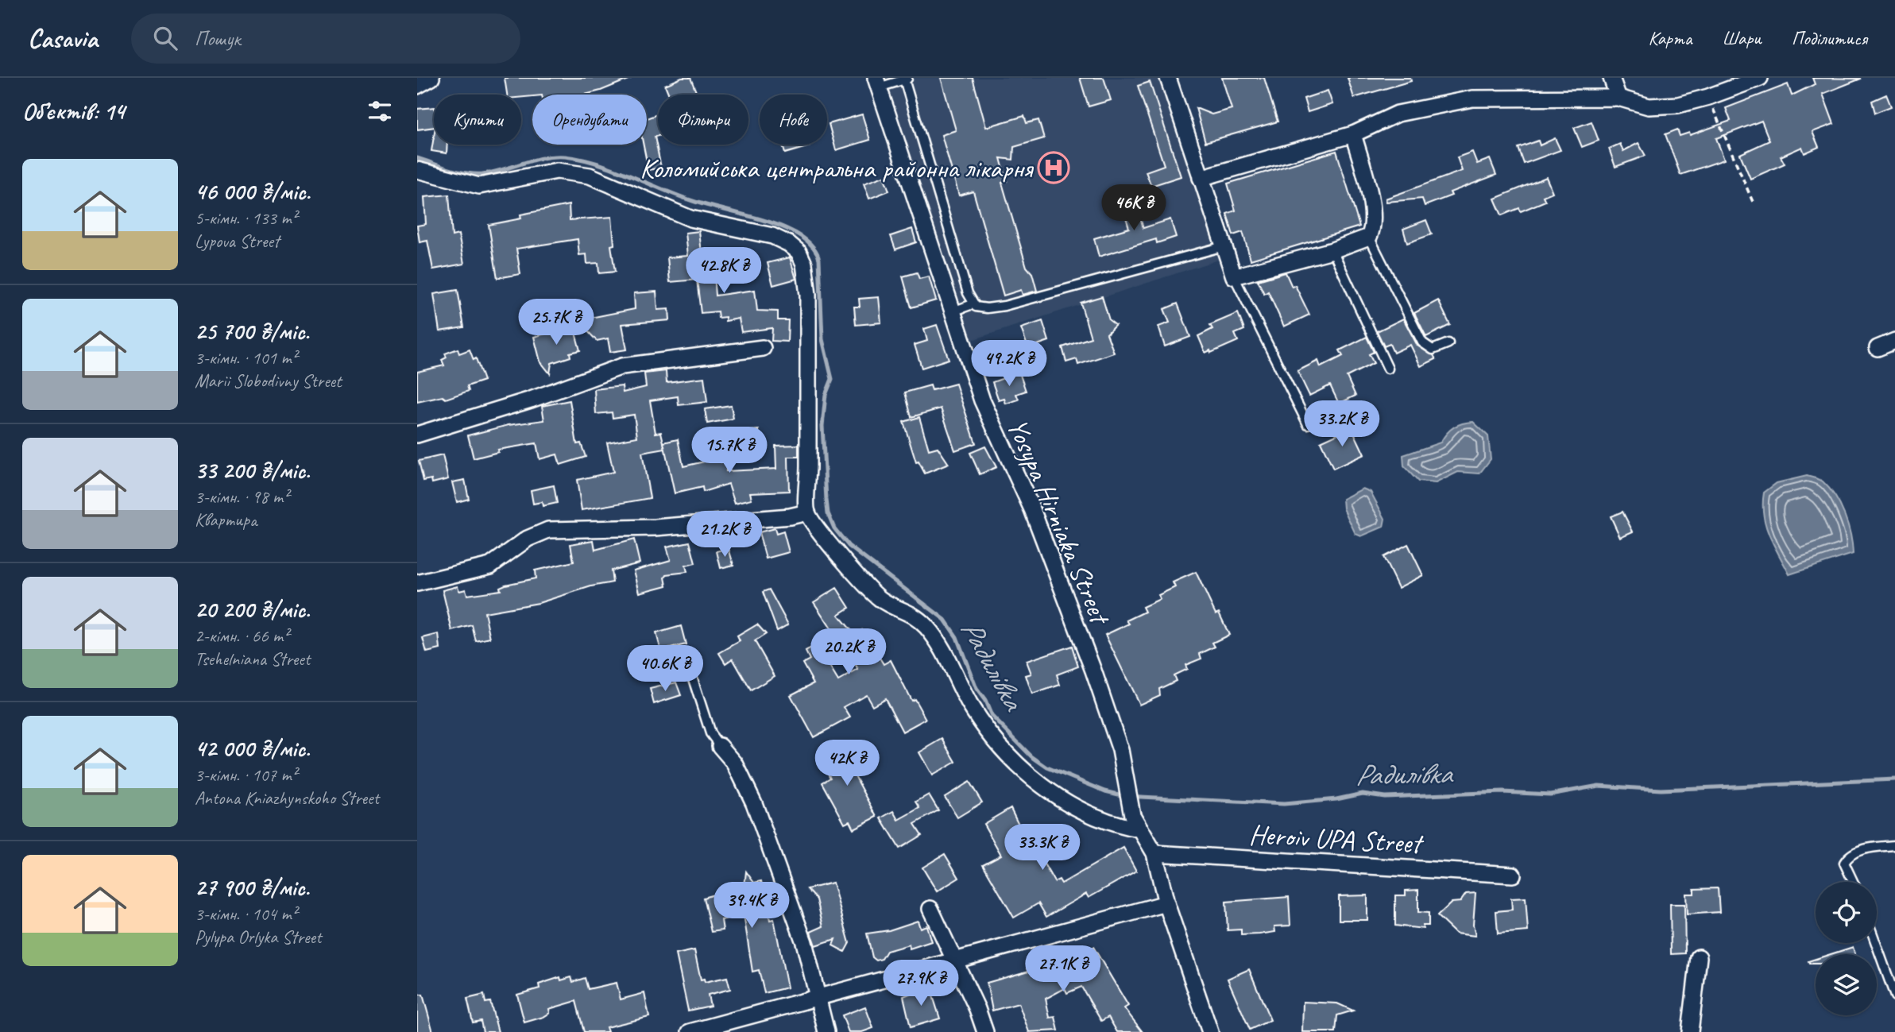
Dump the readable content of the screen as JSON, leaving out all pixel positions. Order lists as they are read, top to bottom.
{
  "streets": {
    "street": ["Yosypa Hirniaka Street", "Heroiv UPA Street"]
  },
  "crossings": [
    ["Yosypa Hirniaka Street", "Heroiv UPA Street"]
  ],
  "water": ["Радилівка"],
  "places": {
    "hospital": ["Коломийська центральна районна лікарня"]
  },
  "page": {
    "header": "Casavia",
    "search": "Пошук",
    "nav": ["Карта", "Шари", "Поділитися"],
    "heading": "Об’єктів: 14",
    "chip": [
      "Купити",
      "Орендувати",
      "Фільтри",
      "Нове"
    ],
    "list": [
      {
        "name": "46 000 ₴/міс.",
        "note": "5-кімн. · 133 m² · Lypova Street"
      },
      {
        "name": "25 700 ₴/міс.",
        "note": "3-кімн. · 101 m² · Marii Slobodivny Street"
      },
      {
        "name": "33 200 ₴/міс.",
        "note": "3-кімн. · 98 m² · Квартира"
      },
      {
        "name": "20 200 ₴/міс.",
        "note": "2-кімн. · 66 m² · Tsehelniana Street"
      },
      {
        "name": "42 000 ₴/міс.",
        "note": "3-кімн. · 107 m² · Antona Kniazhynskoho Street"
      },
      {
        "name": "27 900 ₴/міс.",
        "note": "3-кімн. · 104 m² · Pylypa Orlyka Street"
      }
    ],
    "price": [
      "46K ₴",
      "42.8K ₴",
      "25.7K ₴",
      "49.2K ₴",
      "33.2K ₴",
      "15.7K ₴",
      "21.2K ₴",
      "20.2K ₴",
      "40.6K ₴",
      "42K ₴",
      "33.3K ₴",
      "39.4K ₴",
      "27.1K ₴",
      "27.9K ₴"
    ]
  }
}
